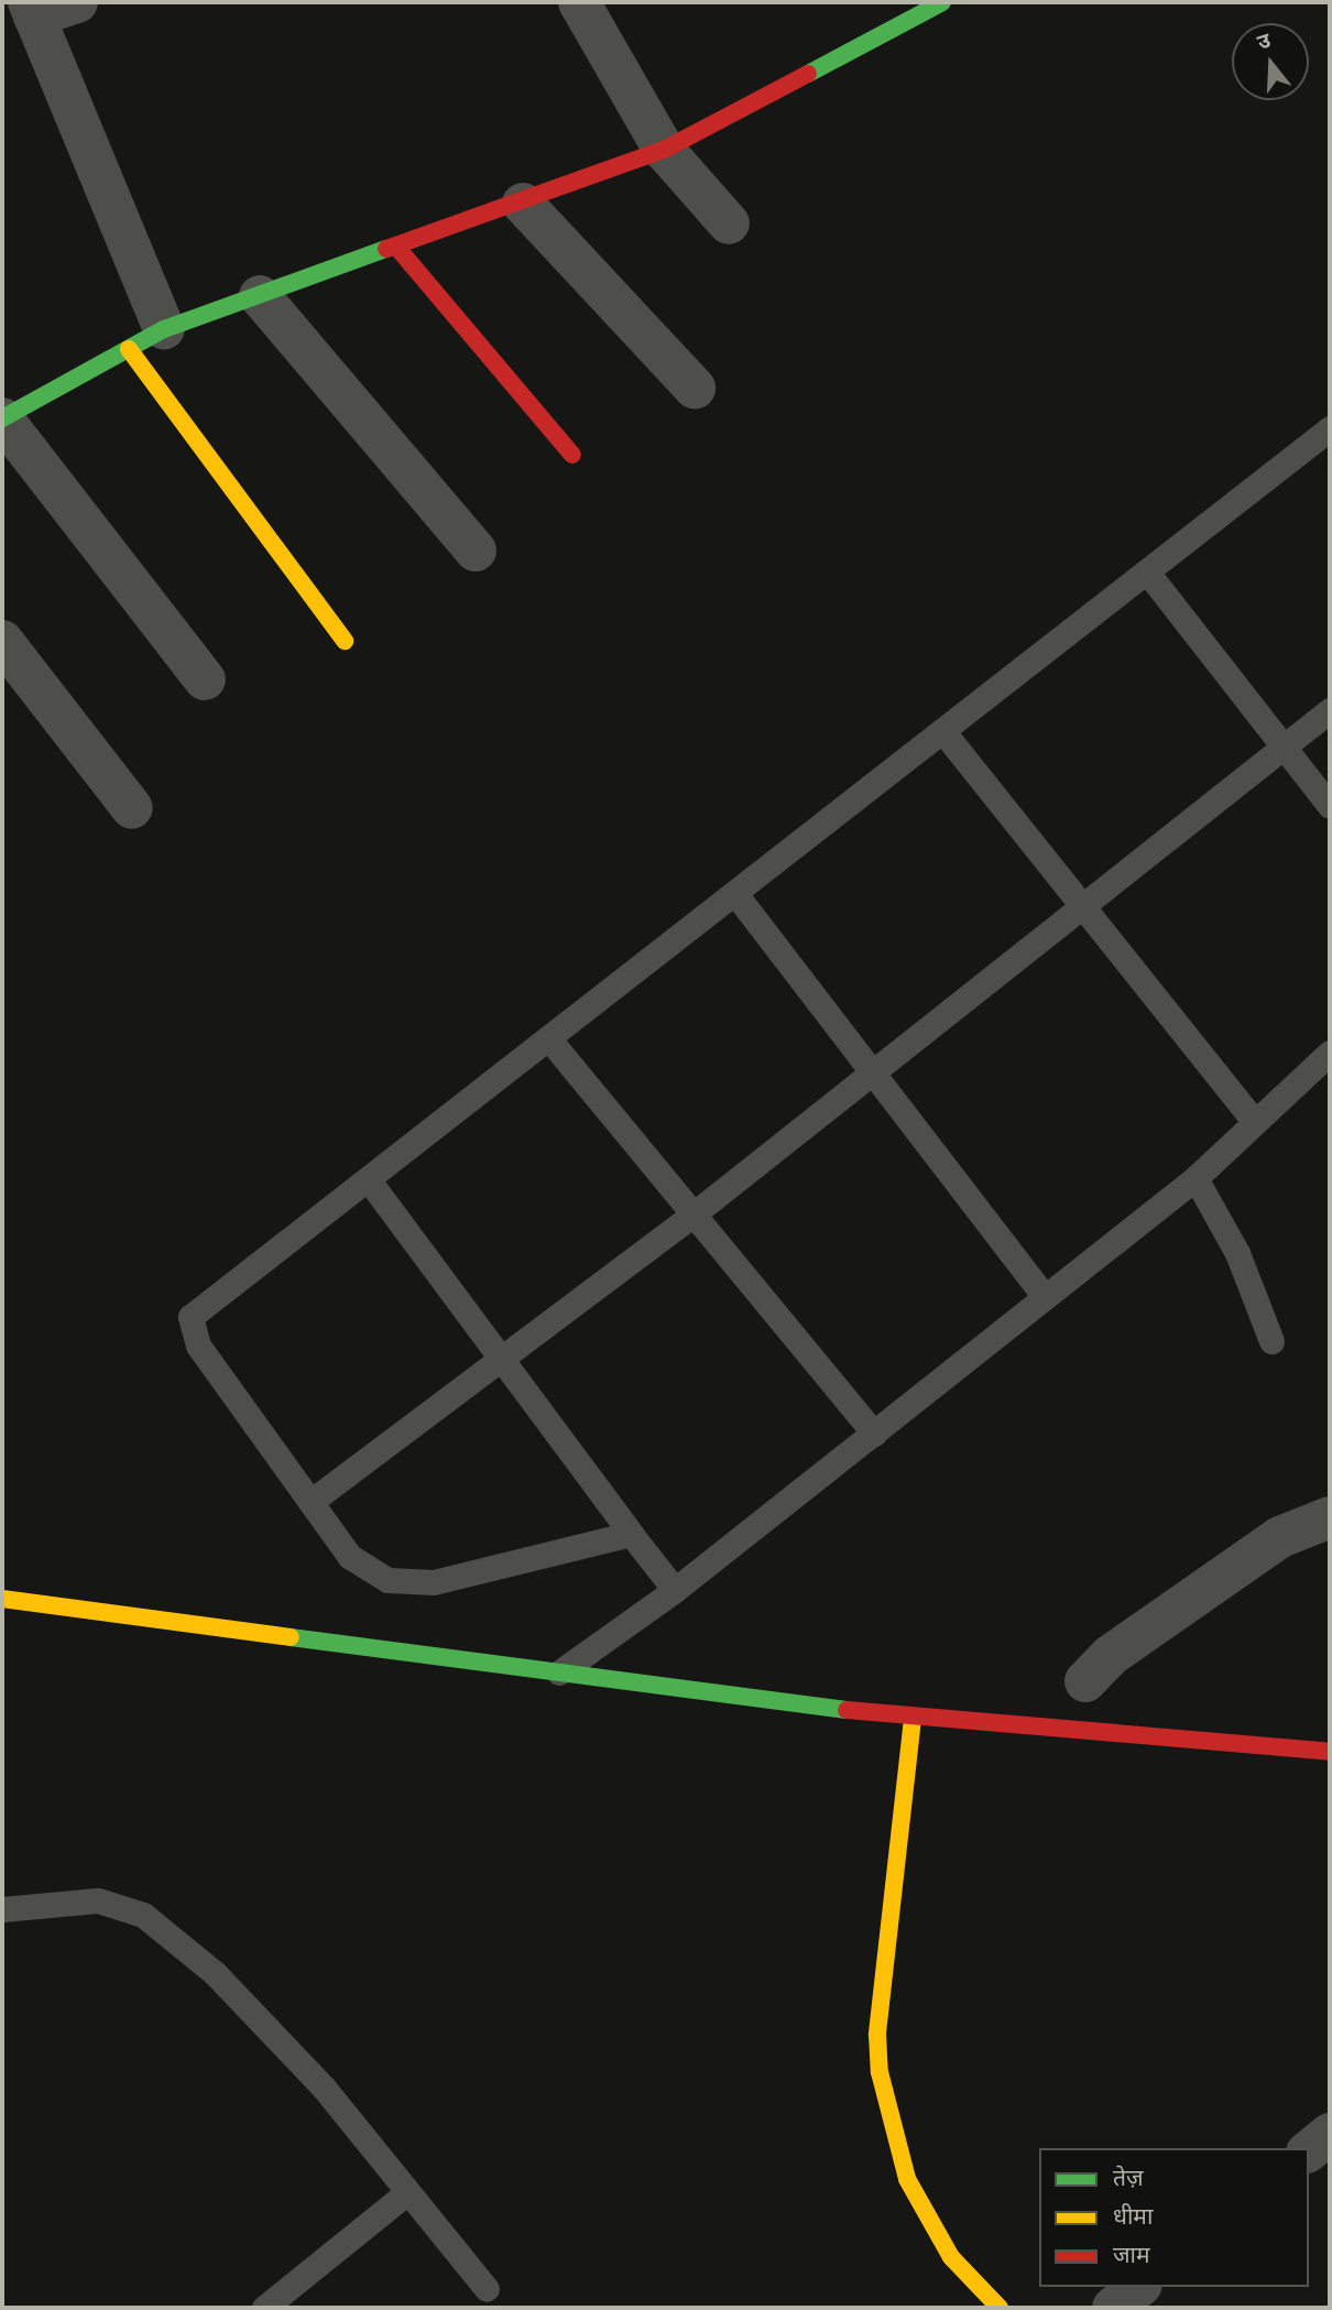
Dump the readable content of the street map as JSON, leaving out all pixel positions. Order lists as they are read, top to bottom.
{
  "legend": ["तेज़", "धीमा", "जाम"],
  "north": "top"
}
